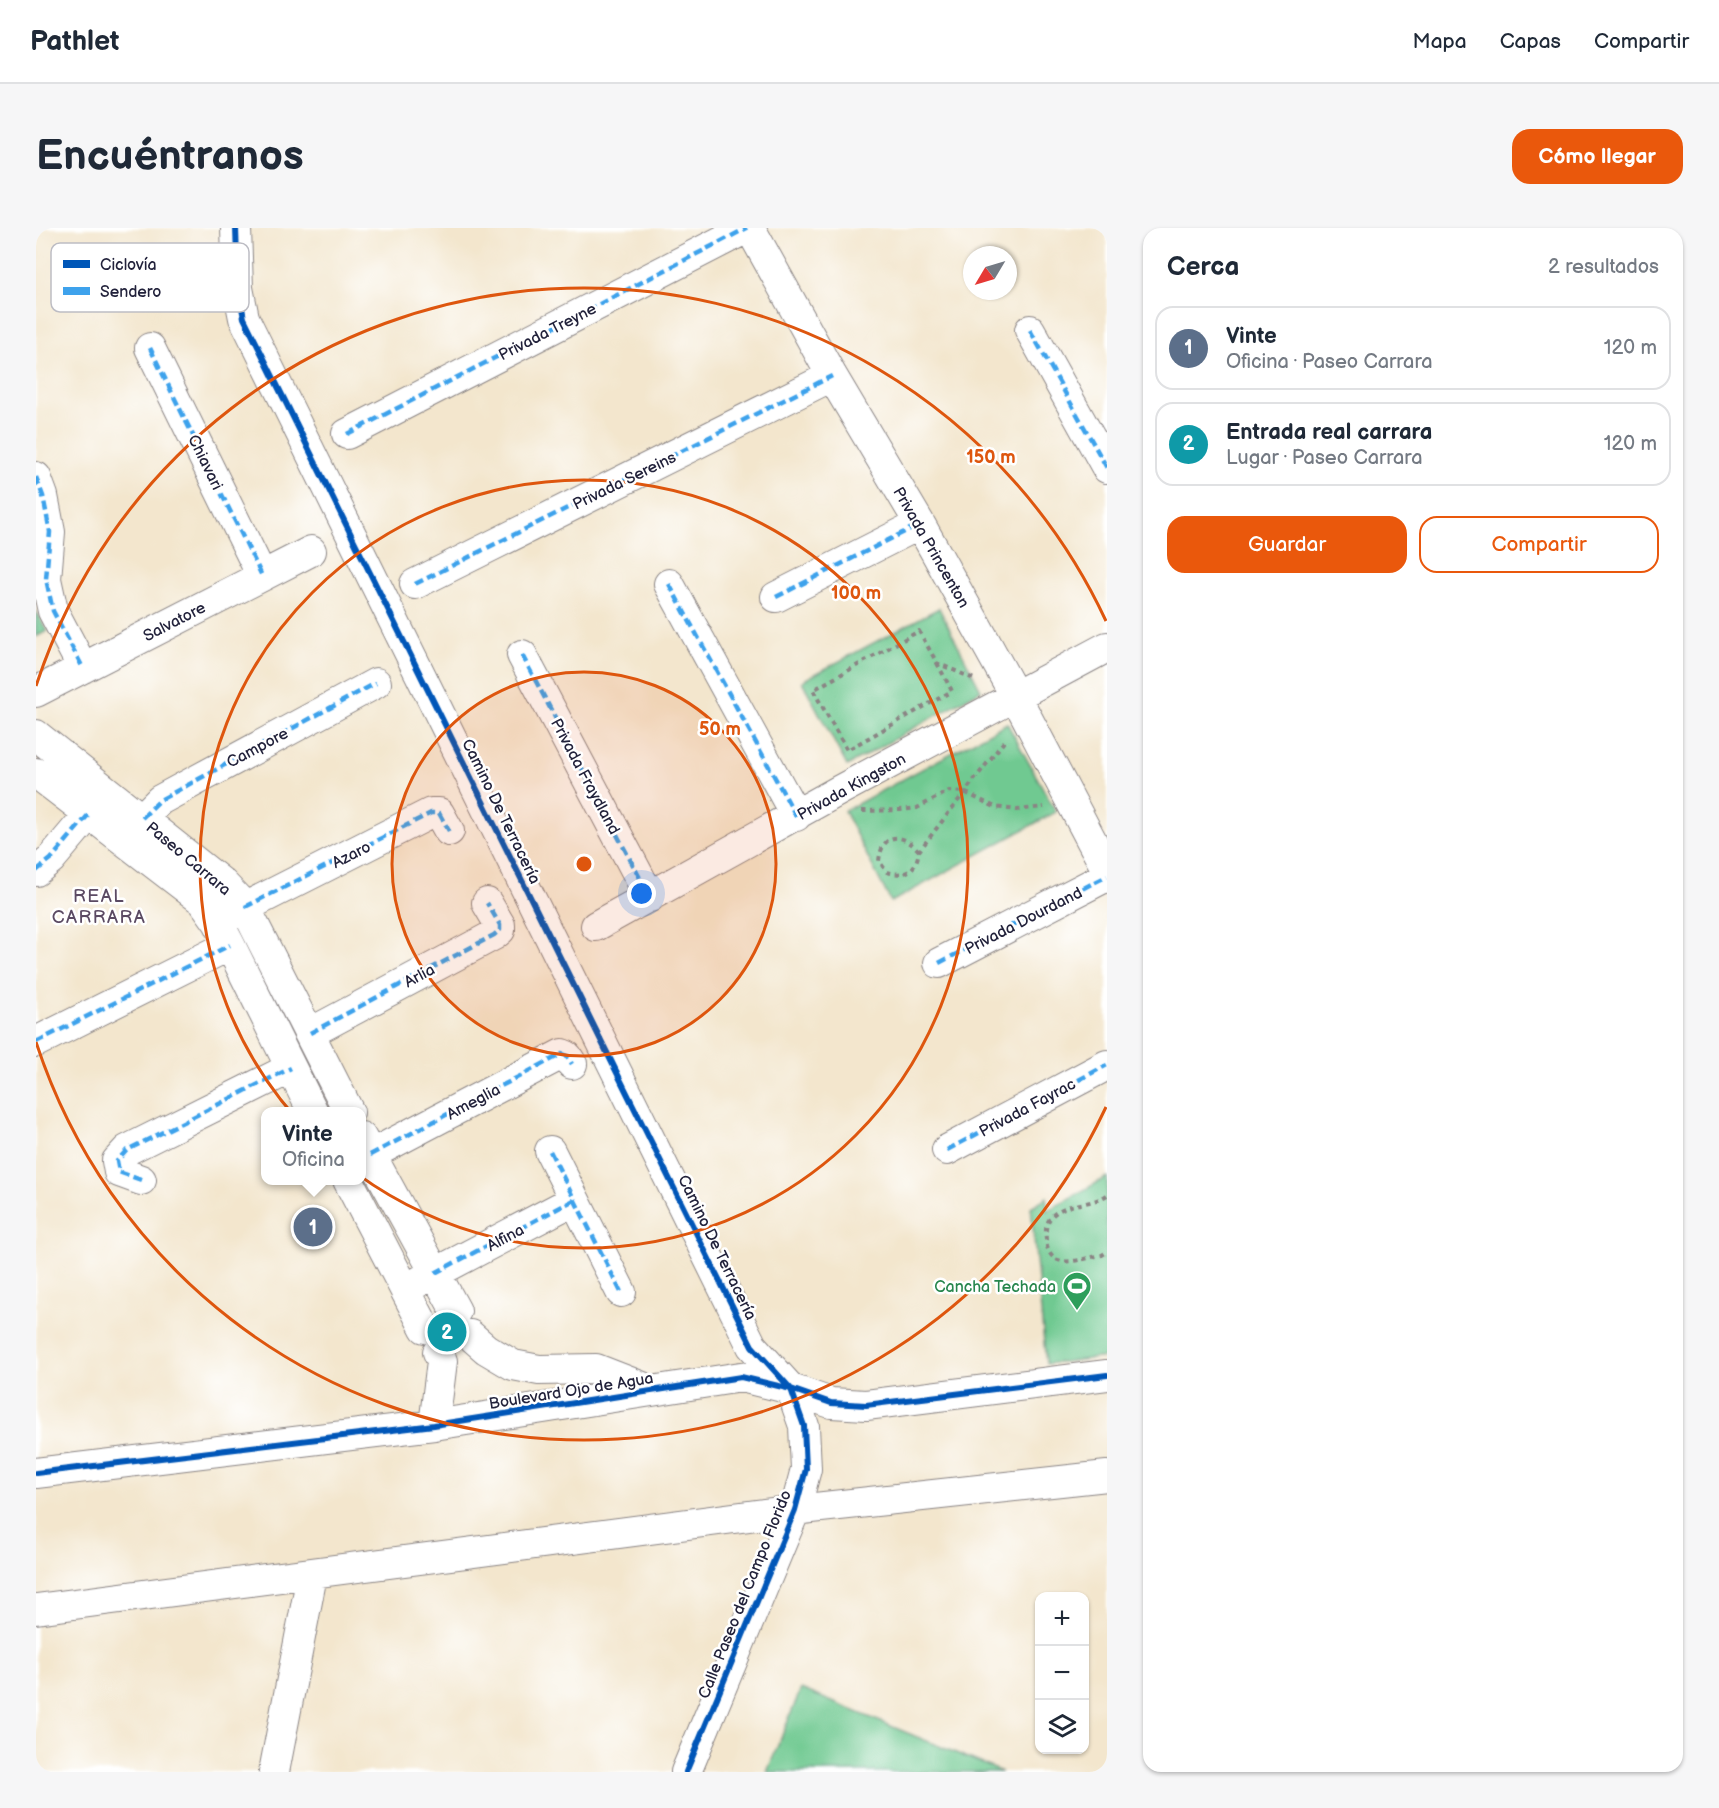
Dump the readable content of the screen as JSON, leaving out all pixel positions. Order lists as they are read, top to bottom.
{
  "streets": {
    "street": [
      "Privada Treyne",
      "Chiavari",
      "Privada Sereins",
      "Privada Princenton",
      "Salvatore",
      "Campore",
      "Privada Fraydland",
      "Privada Kingston",
      "Camino De Terracería",
      "Azaro",
      "Paseo Carrara",
      "Privada Dourdand",
      "Arlia",
      "Ameglia",
      "Privada Fayrac",
      "Alfina",
      "Boulevard Ojo de Agua",
      "Calle Paseo del Campo Florido"
    ]
  },
  "crossings": [
    ["Privada Treyne", "Privada Princenton"],
    ["Chiavari", "Salvatore"],
    ["Privada Sereins", "Privada Princenton"],
    ["Privada Princenton", "Privada Kingston"],
    ["Campore", "Paseo Carrara"],
    ["Privada Fraydland", "Privada Kingston"],
    ["Camino De Terracería", "Boulevard Ojo de Agua"],
    ["Camino De Terracería", "Calle Paseo del Campo Florido"],
    ["Azaro", "Paseo Carrara"],
    ["Paseo Carrara", "Arlia"],
    ["Boulevard Ojo de Agua", "Calle Paseo del Campo Florido"]
  ],
  "districts": ["REAL CARRARA"],
  "places": {
    "sports": ["Cancha Techada"]
  },
  "legend": ["Ciclovía", "Sendero"],
  "north": "bottom left",
  "page": {
    "header": "Pathlet",
    "nav": ["Mapa", "Capas", "Compartir"],
    "buttons": [
      "Cómo llegar",
      ["Guardar", "Compartir"]
    ],
    "title": "Encuéntranos",
    "heading": ["Cerca", "2 resultados"],
    "list": [
      {
        "mark": "1",
        "name": "Vinte",
        "note": "Oficina · Paseo Carrara",
        "value": "120 m"
      },
      {
        "mark": "2",
        "name": "Entrada real carrara",
        "note": "Lugar · Paseo Carrara",
        "value": "120 m"
      }
    ],
    "popup": ["Vinte", "Oficina"],
    "pins": ["1", "2"],
    "map_buttons": ["+", "−"]
  },
  "rings": ["150 m", "100 m", "50 m"]
}
